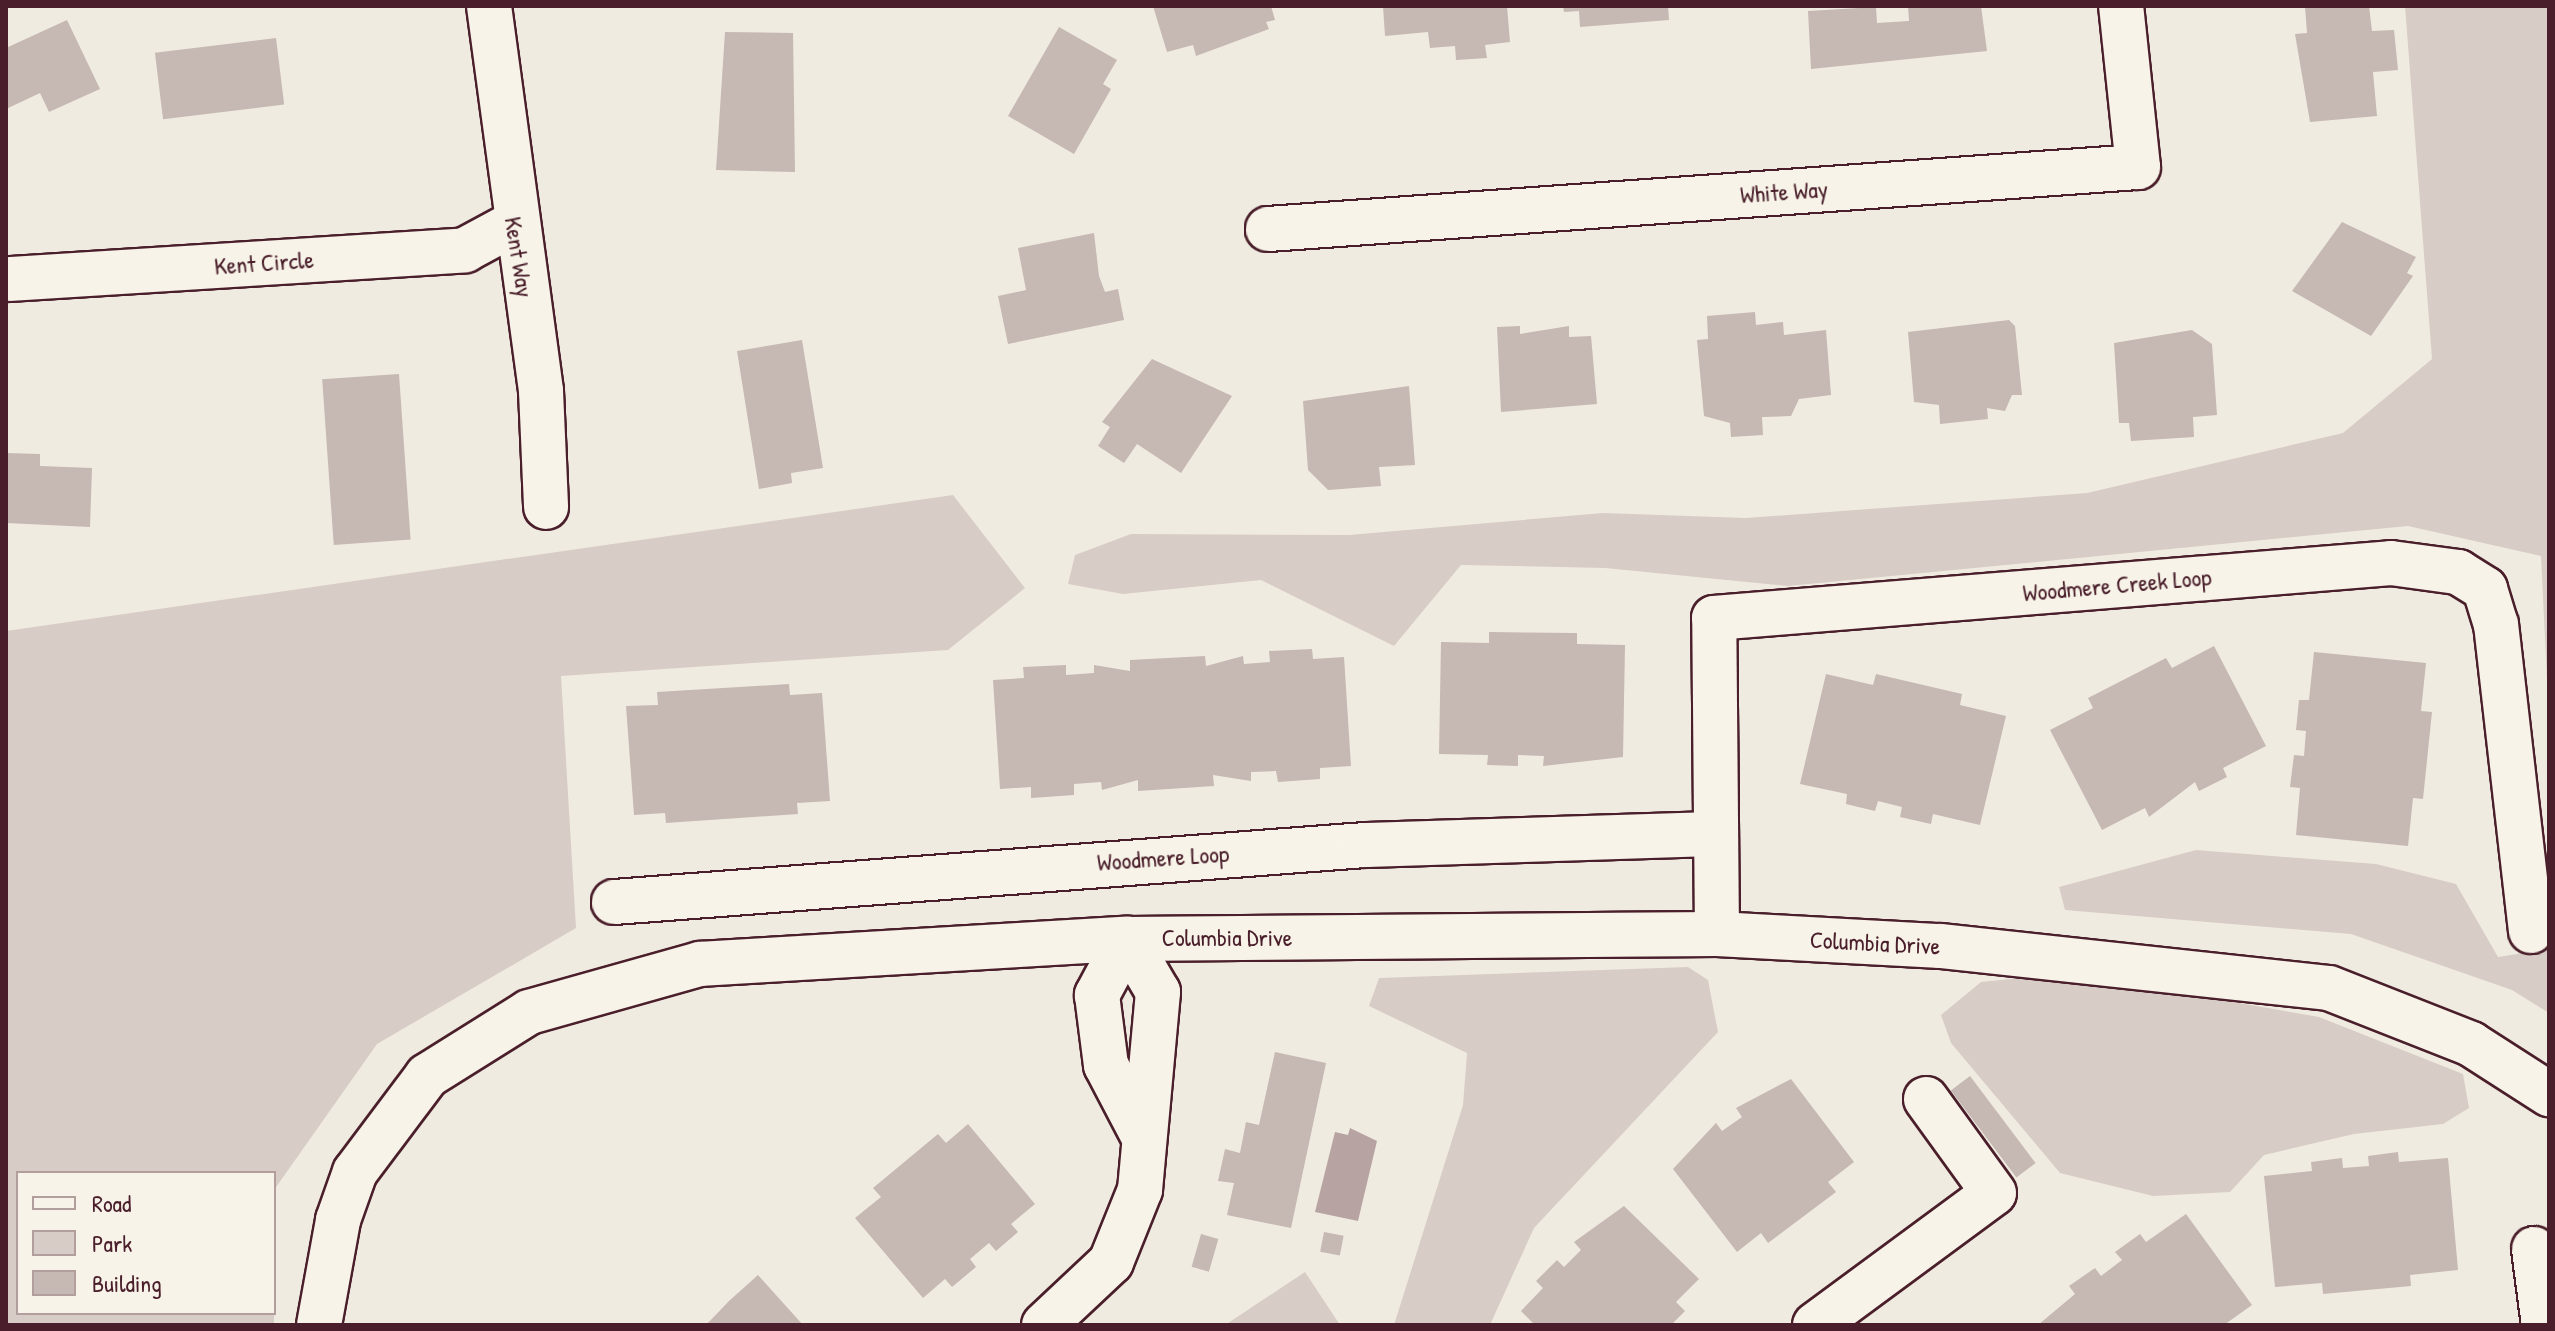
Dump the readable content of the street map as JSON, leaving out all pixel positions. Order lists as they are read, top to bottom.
{
  "streets": {
    "street": [
      "White Way",
      "Kent Way",
      "Kent Circle",
      "Woodmere Creek Loop",
      "Woodmere Loop",
      "Columbia Drive"
    ]
  },
  "crossings": [
    ["Kent Way", "Kent Circle"],
    ["Woodmere Creek Loop", "Woodmere Loop"],
    ["Woodmere Creek Loop", "Columbia Drive"]
  ],
  "legend": ["Road", "Park", "Building"]
}
